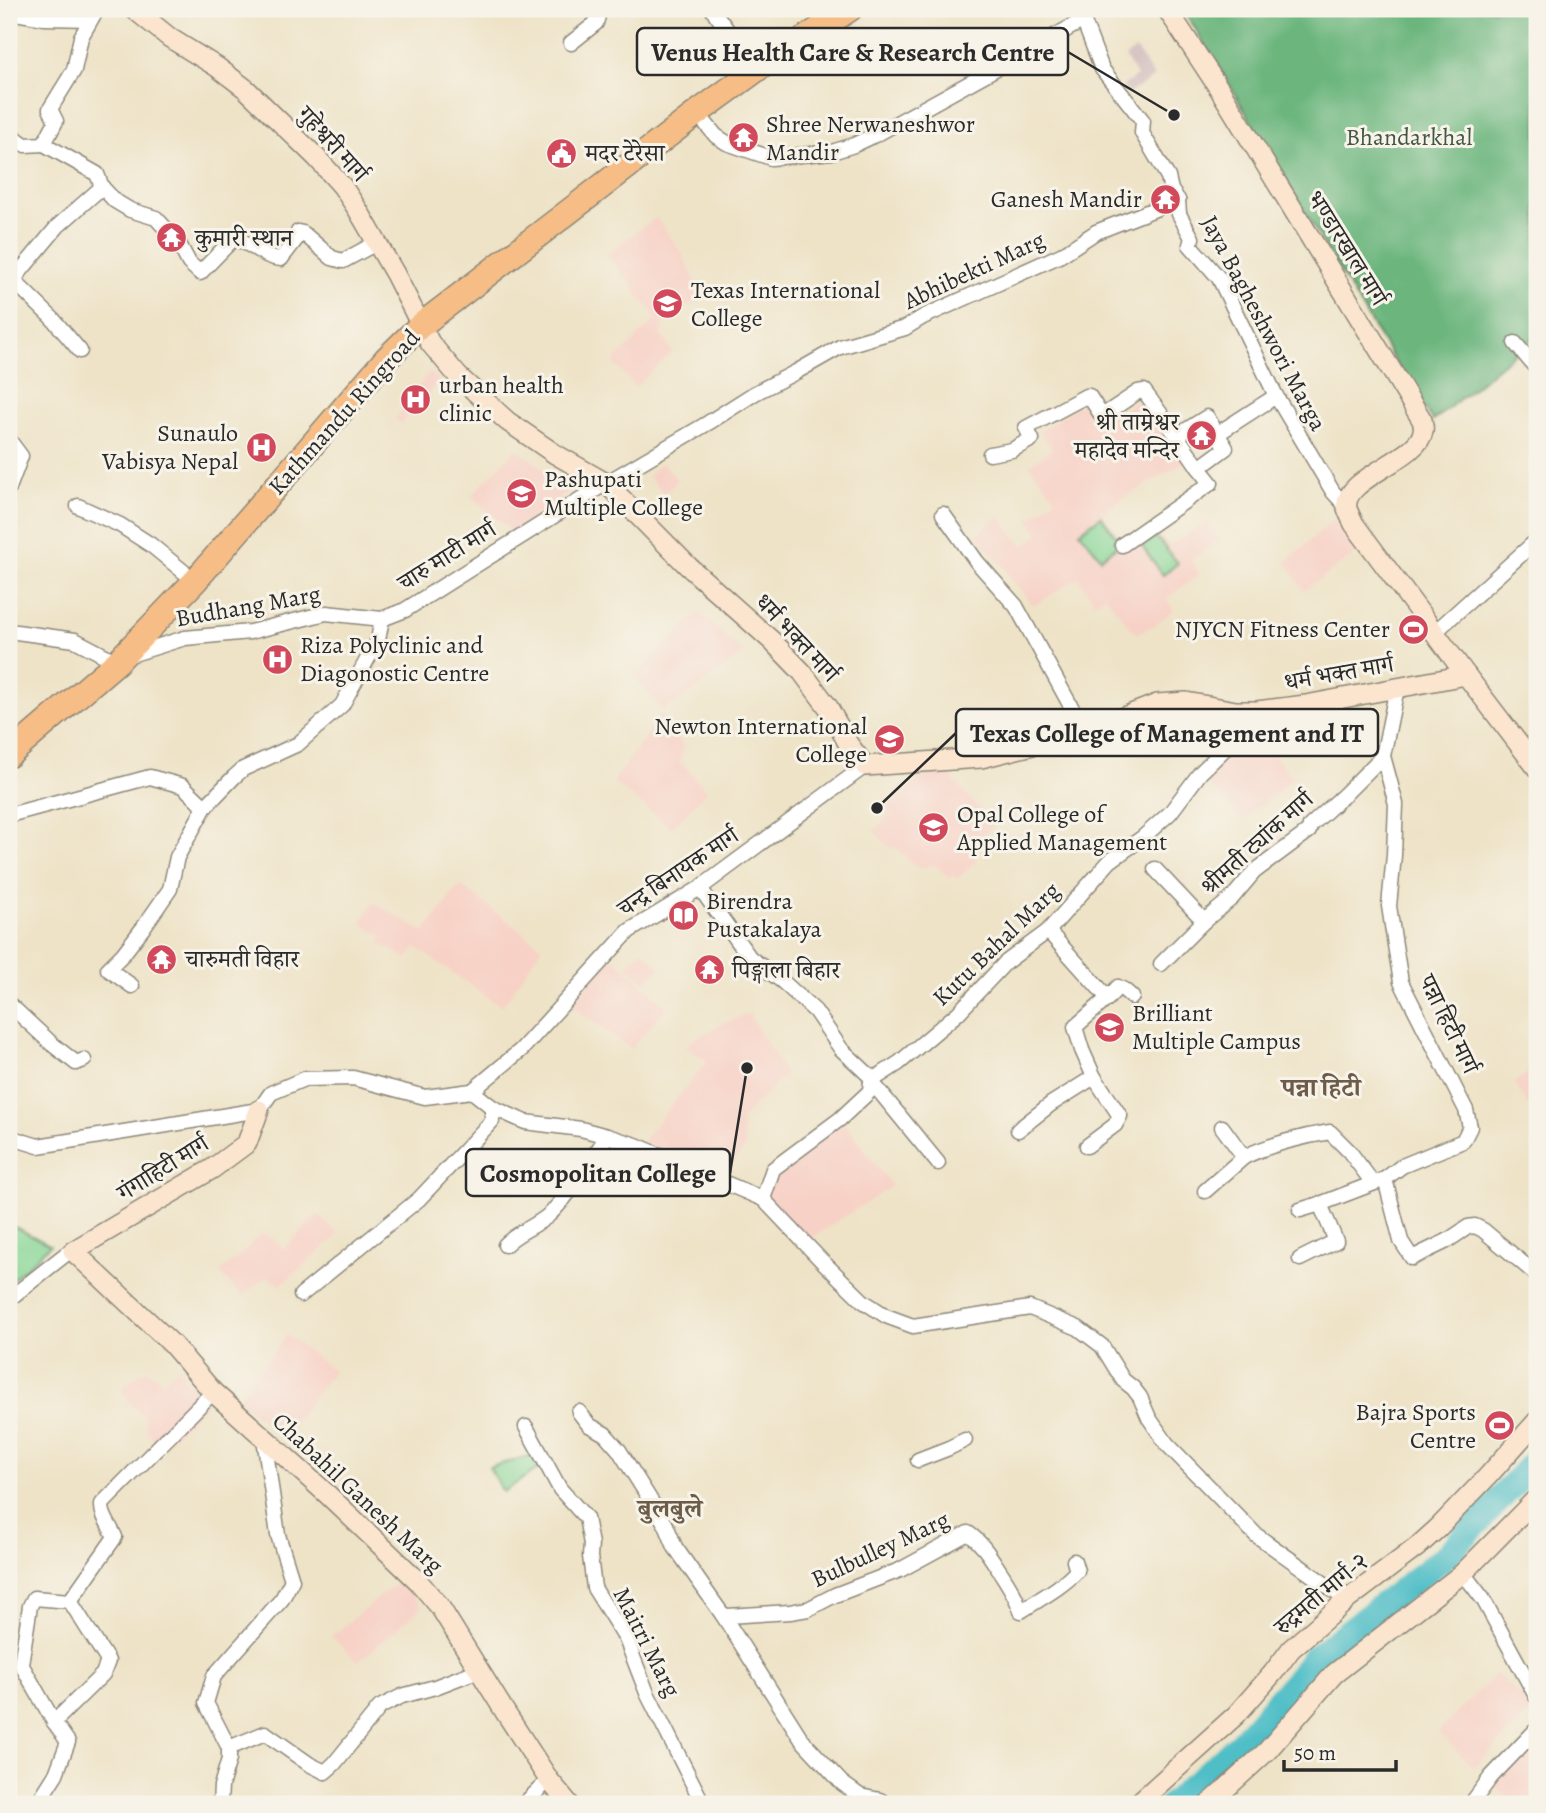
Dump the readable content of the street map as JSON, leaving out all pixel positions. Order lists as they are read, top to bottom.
{
  "streets": {
    "highway": ["Kathmandu Ringroad"],
    "main road": [
      "गुहेश्वरी मार्ग",
      "भण्डारखाल मार्ग",
      "धर्म भक्त मार्ग",
      "गंगाहिटी मार्ग",
      "Chabahil Ganesh Marg",
      "रुद्रमती मार्ग-२"
    ],
    "street": [
      "Abhibekti Marg",
      "Jaya Bagheshwori Marga",
      "चारु माटी मार्ग",
      "Budhang Marg",
      "श्रीमती ट्यांक मार्ग",
      "चन्द्र बिनायक मार्ग",
      "Kutu Bahal Marg",
      "पन्ना हिटी मार्ग",
      "Bulbulley Marg",
      "Maitri Marg"
    ]
  },
  "crossings": [
    ["गुहेश्वरी मार्ग", "Kathmandu Ringroad"],
    ["गुहेश्वरी मार्ग", "धर्म भक्त मार्ग"],
    ["भण्डारखाल मार्ग", "Jaya Bagheshwori Marga"],
    ["Abhibekti Marg", "Jaya Bagheshwori Marga"],
    ["Abhibekti Marg", "चारु माटी मार्ग"],
    ["Abhibekti Marg", "धर्म भक्त मार्ग"],
    ["Kathmandu Ringroad", "Budhang Marg"],
    ["चारु माटी मार्ग", "Budhang Marg"],
    ["चारु माटी मार्ग", "धर्म भक्त मार्ग"],
    ["धर्म भक्त मार्ग", "चन्द्र बिनायक मार्ग"],
    ["धर्म भक्त मार्ग", "Kutu Bahal Marg"],
    ["धर्म भक्त मार्ग", "पन्ना हिटी मार्ग"],
    ["श्रीमती ट्यांक मार्ग", "पन्ना हिटी मार्ग"],
    ["गंगाहिटी मार्ग", "Chabahil Ganesh Marg"]
  ],
  "districts": ["पन्ना हिटी", "बुलबुले"],
  "parks": ["Bhandarkhal"],
  "places": {
    "other": ["Venus Health Care & Research Centre", "Texas College of Management and IT", "Cosmopolitan College"],
    "temple": [
      "Shree Nerwaneshwor Mandir",
      "Ganesh Mandir",
      "कुमारी स्थान",
      "श्री ताम्रेश्वर महादेव मन्दिर",
      "चारुमती विहार",
      "पिङ्गाला बिहार"
    ],
    "public building": ["मदर टेरेसा"],
    "school or university": [
      "Texas International College",
      "Pashupati Multiple College",
      "Newton International College",
      "Opal College of Applied Management",
      "Brilliant Multiple Campus"
    ],
    "hospital": ["urban health clinic", "Sunaulo Vabisya Nepal", "Riza Polyclinic and Diagonostic Centre"],
    "sports": ["NJYCN Fitness Center", "Bajra Sports Centre"],
    "library": ["Birendra Pustakalaya"]
  },
  "scale_bar": "50 m"
}
